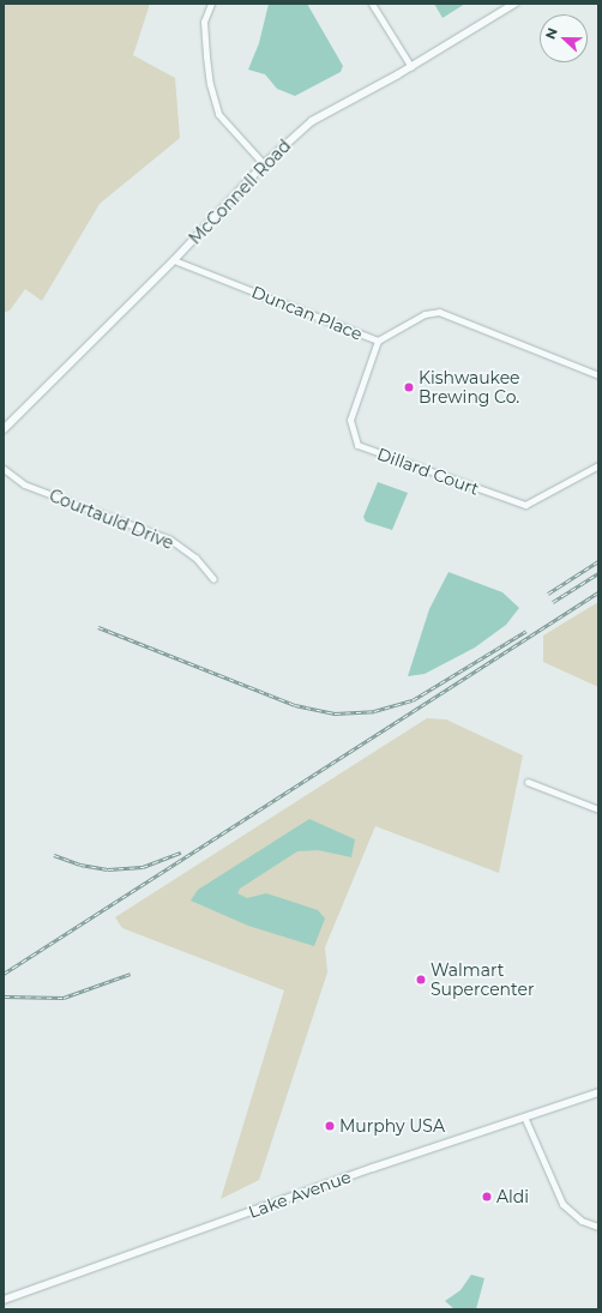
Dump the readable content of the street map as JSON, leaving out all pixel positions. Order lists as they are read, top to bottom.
{
  "streets": {
    "street": [
      "McConnell Road",
      "Duncan Place",
      "Dillard Court",
      "Courtauld Drive",
      "Lake Avenue"
    ]
  },
  "crossings": [
    ["McConnell Road", "Duncan Place"],
    ["Duncan Place", "Dillard Court"]
  ],
  "places": [
    "Kishwaukee Brewing Co.",
    "Walmart Supercenter",
    "Murphy USA",
    "Aldi"
  ],
  "north": "left"
}
